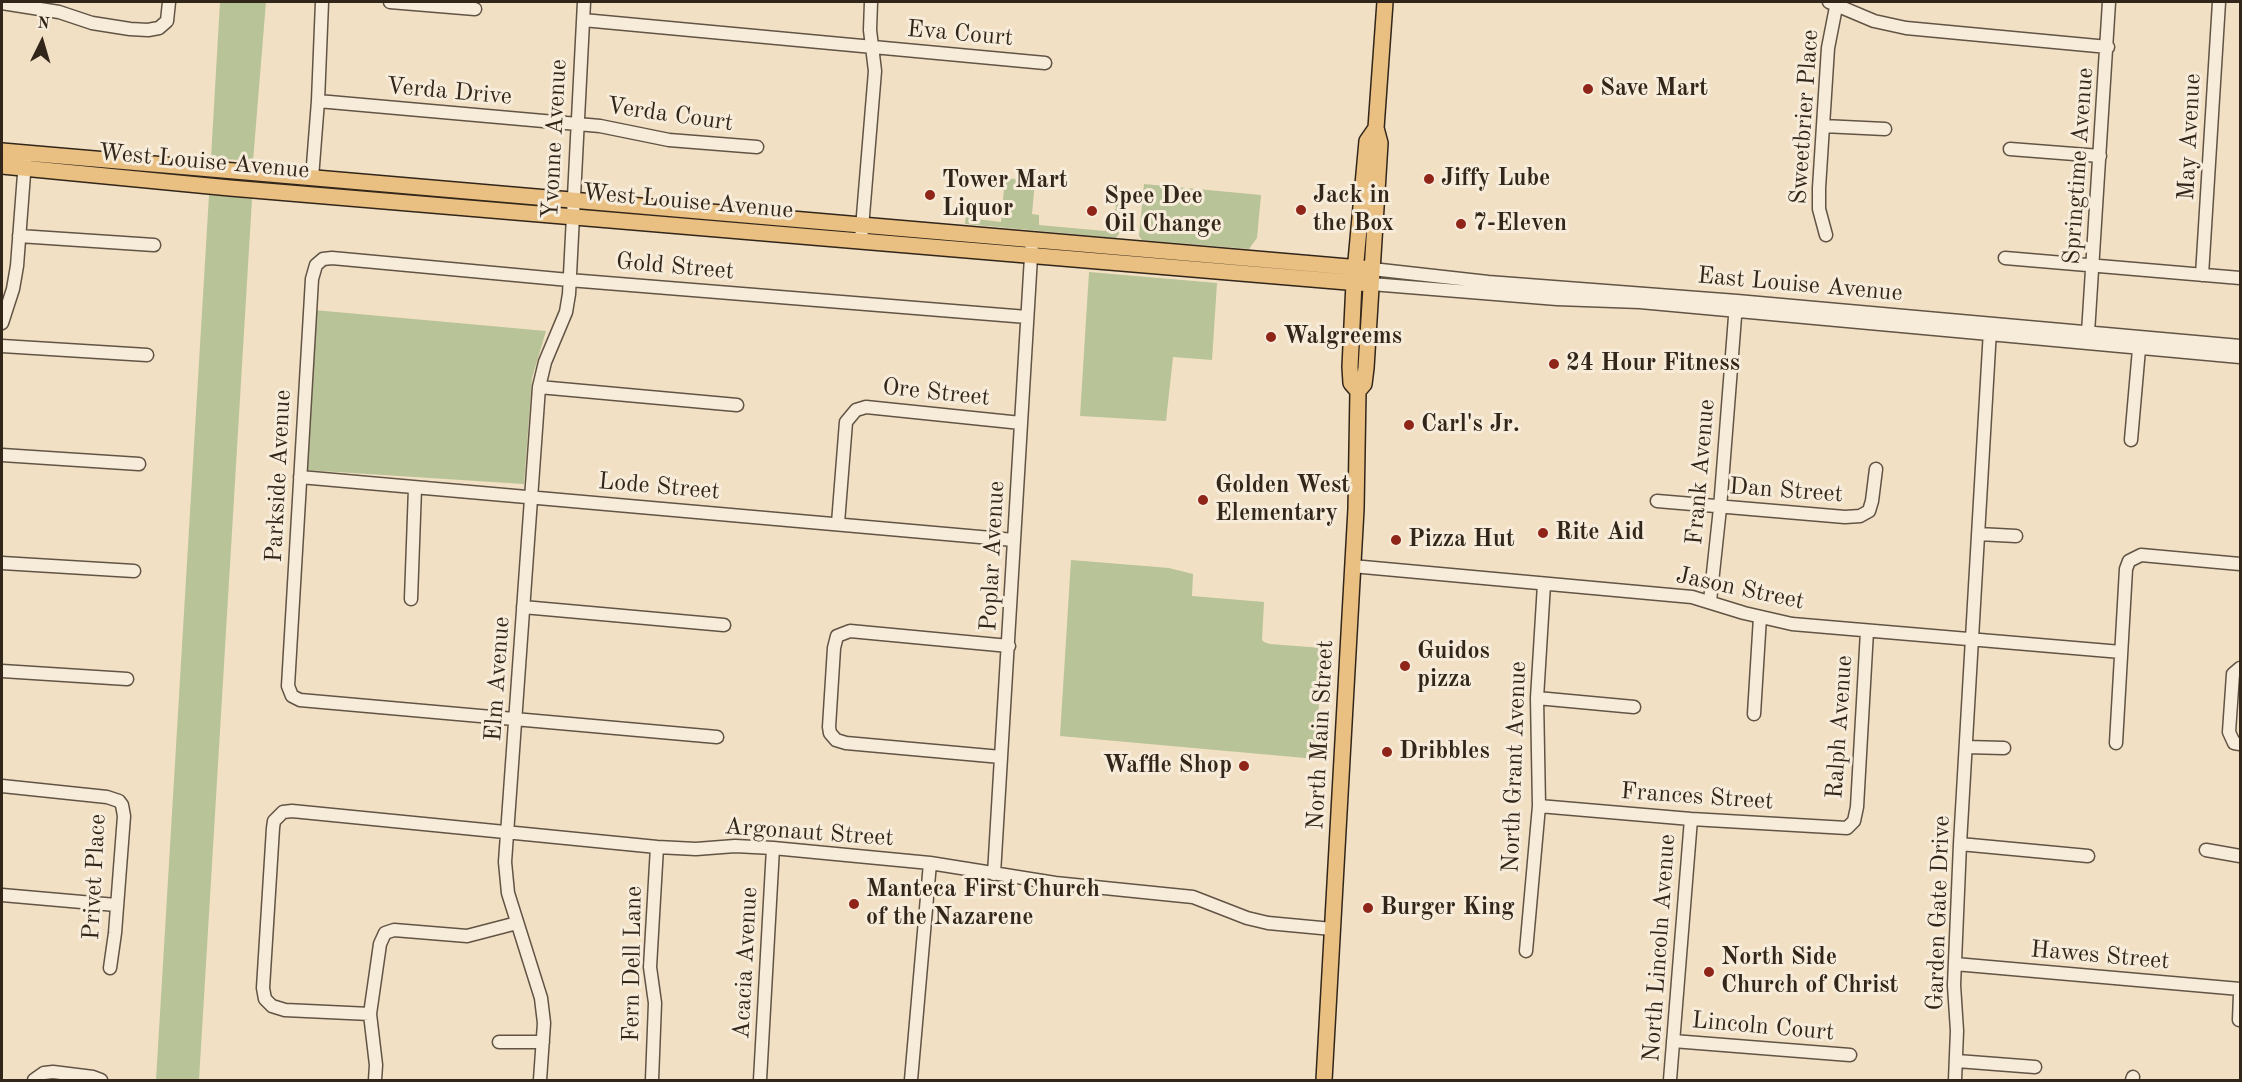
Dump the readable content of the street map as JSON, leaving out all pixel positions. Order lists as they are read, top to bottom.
{
  "streets": {
    "main road": ["West Louise Avenue", "East Louise Avenue", "North Main Street"],
    "street": [
      "Eva Court",
      "Verda Drive",
      "Verda Court",
      "Sweetbrier Place",
      "May Avenue",
      "Yvonne Avenue",
      "Springtime Avenue",
      "Gold Street",
      "Ore Street",
      "Frank Avenue",
      "Parkside Avenue",
      "Lode Street",
      "Dan Street",
      "Poplar Avenue",
      "Jason Street",
      "Elm Avenue",
      "Ralph Avenue",
      "North Grant Avenue",
      "Frances Street",
      "Argonaut Street",
      "Privet Place",
      "Garden Gate Drive",
      "North Lincoln Avenue",
      "Hawes Street",
      "Acacia Avenue",
      "Fern Dell Lane",
      "Lincoln Court"
    ]
  },
  "crossings": [
    ["Eva Court", "Yvonne Avenue"],
    ["Verda Drive", "Verda Court"],
    ["Verda Drive", "Yvonne Avenue"],
    ["Verda Court", "Yvonne Avenue"],
    ["Yvonne Avenue", "West Louise Avenue"],
    ["Yvonne Avenue", "Gold Street"],
    ["Yvonne Avenue", "Elm Avenue"],
    ["West Louise Avenue", "East Louise Avenue"],
    ["West Louise Avenue", "Poplar Avenue"],
    ["West Louise Avenue", "North Main Street"],
    ["Springtime Avenue", "East Louise Avenue"],
    ["Gold Street", "Parkside Avenue"],
    ["Gold Street", "Poplar Avenue"],
    ["Gold Street", "Elm Avenue"],
    ["East Louise Avenue", "Frank Avenue"],
    ["East Louise Avenue", "North Main Street"],
    ["East Louise Avenue", "Garden Gate Drive"],
    ["Ore Street", "Lode Street"],
    ["Ore Street", "Poplar Avenue"],
    ["Frank Avenue", "Dan Street"],
    ["Frank Avenue", "Jason Street"],
    ["Parkside Avenue", "Lode Street"],
    ["Parkside Avenue", "Elm Avenue"],
    ["Lode Street", "Poplar Avenue"],
    ["Lode Street", "Elm Avenue"],
    ["Poplar Avenue", "Argonaut Street"],
    ["Jason Street", "Ralph Avenue"],
    ["Jason Street", "North Main Street"],
    ["Jason Street", "North Grant Avenue"],
    ["Jason Street", "Garden Gate Drive"],
    ["Elm Avenue", "Argonaut Street"],
    ["Ralph Avenue", "Frances Street"],
    ["North Main Street", "Argonaut Street"],
    ["North Grant Avenue", "Frances Street"],
    ["Frances Street", "North Lincoln Avenue"],
    ["Argonaut Street", "Acacia Avenue"],
    ["Argonaut Street", "Fern Dell Lane"],
    ["Garden Gate Drive", "Hawes Street"],
    ["North Lincoln Avenue", "Lincoln Court"]
  ],
  "places": [
    "Save Mart",
    "Jiffy Lube",
    "Tower Mart Liquor",
    "Jack in the Box",
    "Spee Dee Oil Change",
    "7-Eleven",
    "Walgreems",
    "24 Hour Fitness",
    "Carl's Jr.",
    "Golden West Elementary",
    "Rite Aid",
    "Pizza Hut",
    "Guidos pizza",
    "Dribbles",
    "Waffle Shop",
    "Manteca First Church of the Nazarene",
    "Burger King",
    "North Side Church of Christ"
  ],
  "north": "top"
}
